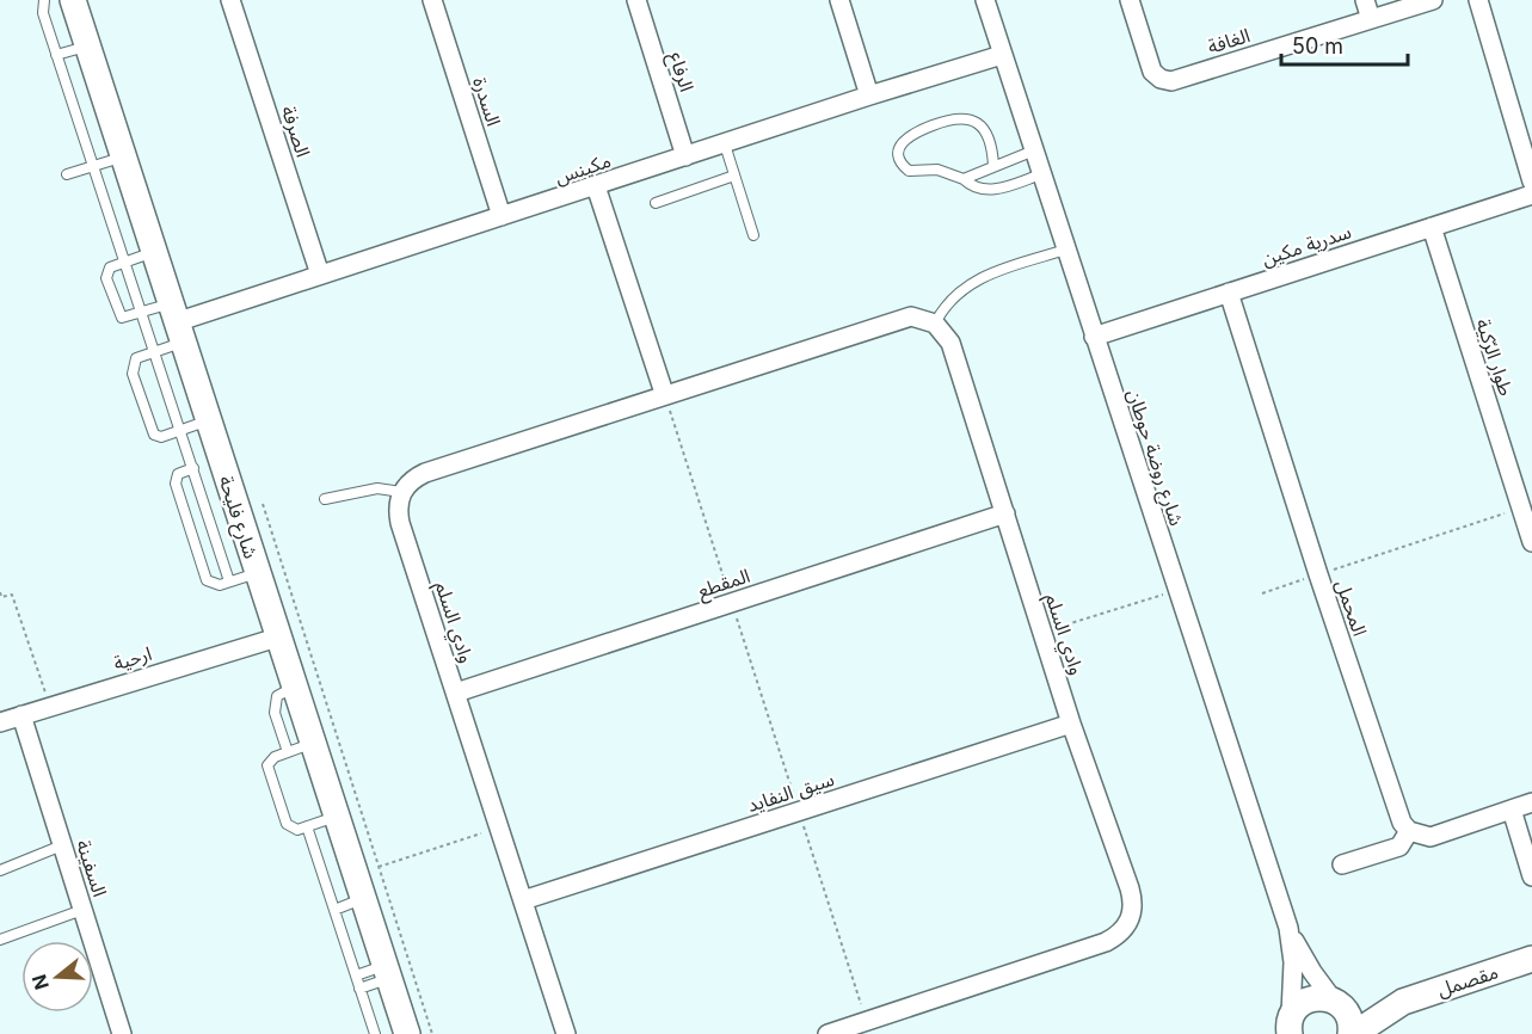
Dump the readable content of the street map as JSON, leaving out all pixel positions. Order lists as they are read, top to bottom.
{
  "streets": {
    "street": [
      "الغافة",
      "الرفاع",
      "السدرة",
      "الصرفة",
      "مكينس",
      "سدرية مكين",
      "طوار الرّكية",
      "شارع روضة حوطان",
      "شارع فليحة",
      "المقطع",
      "المحمل",
      "وادي السلم",
      "ارحية",
      "سيق النفايد",
      "السفينة",
      "مقصمل"
    ]
  },
  "crossings": [
    ["الرفاع", "مكينس"],
    ["السدرة", "مكينس"],
    ["الصرفة", "مكينس"],
    ["مكينس", "شارع روضة حوطان"],
    ["مكينس", "شارع فليحة"],
    ["سدرية مكين", "طوار الرّكية"],
    ["سدرية مكين", "شارع روضة حوطان"],
    ["سدرية مكين", "المحمل"],
    ["شارع روضة حوطان", "مقصمل"],
    ["شارع فليحة", "ارحية"],
    ["المقطع", "وادي السلم"],
    ["وادي السلم", "سيق النفايد"],
    ["ارحية", "السفينة"]
  ],
  "scale_bar": "50 m",
  "north": "left"
}
